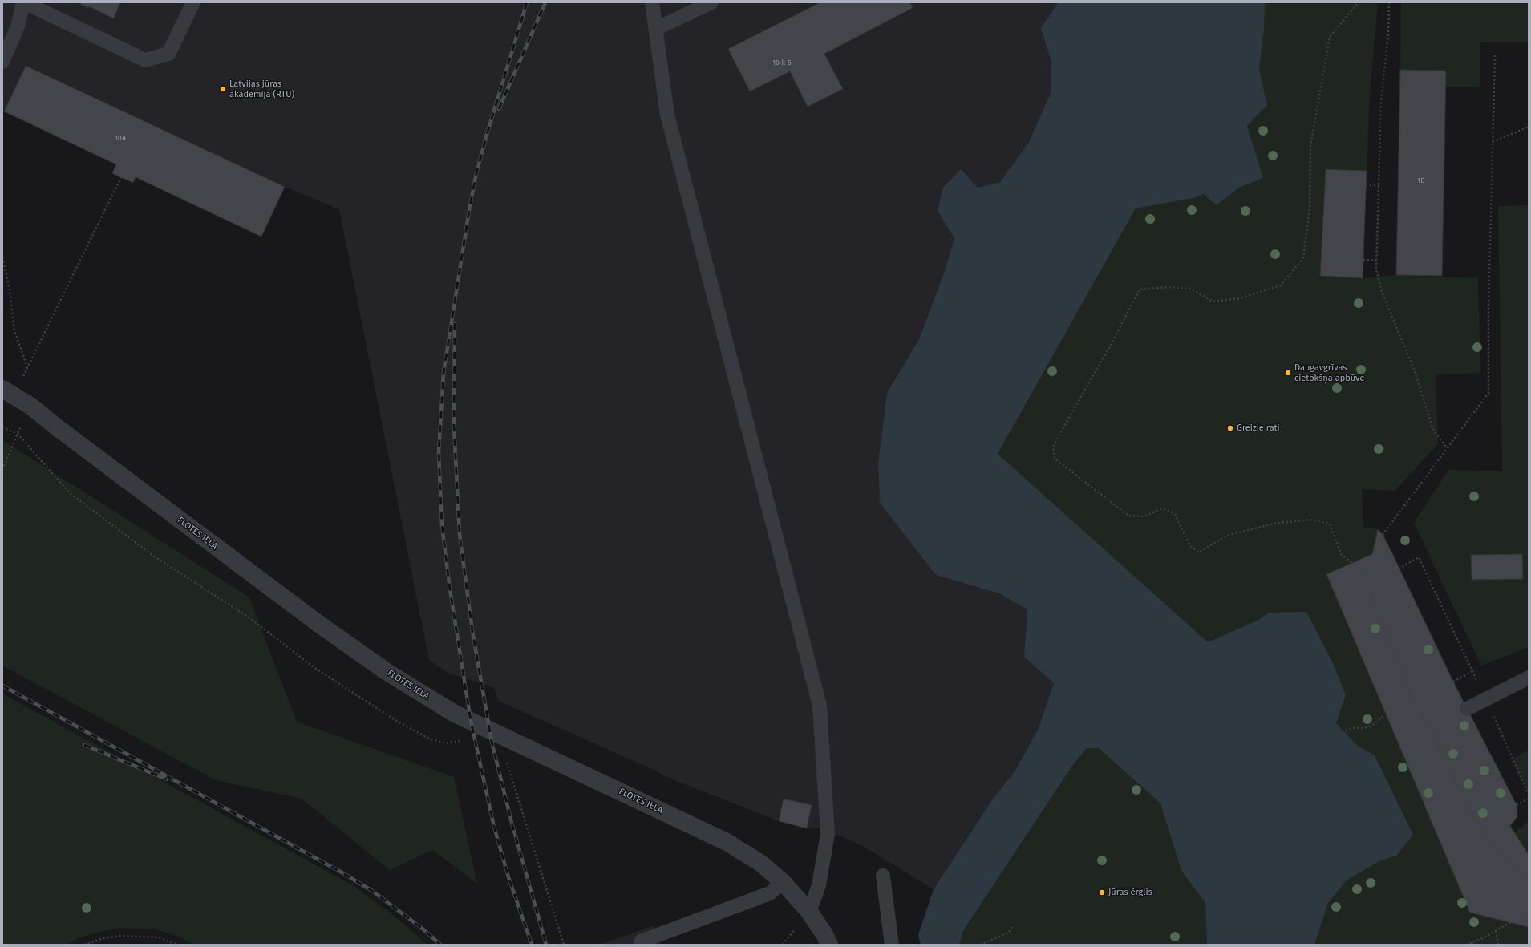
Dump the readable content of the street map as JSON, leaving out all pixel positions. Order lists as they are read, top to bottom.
{
  "streets": {
    "street": ["FLOTES IELA"]
  },
  "places": [
    "Latvijas jūras akadēmija (RTU)",
    "Daugavgrīvas cietokšņa apbūve",
    "Greizie rati",
    "Jūras ērglis"
  ],
  "house_numbers": ["10 k-5", "10A", "1B"]
}
